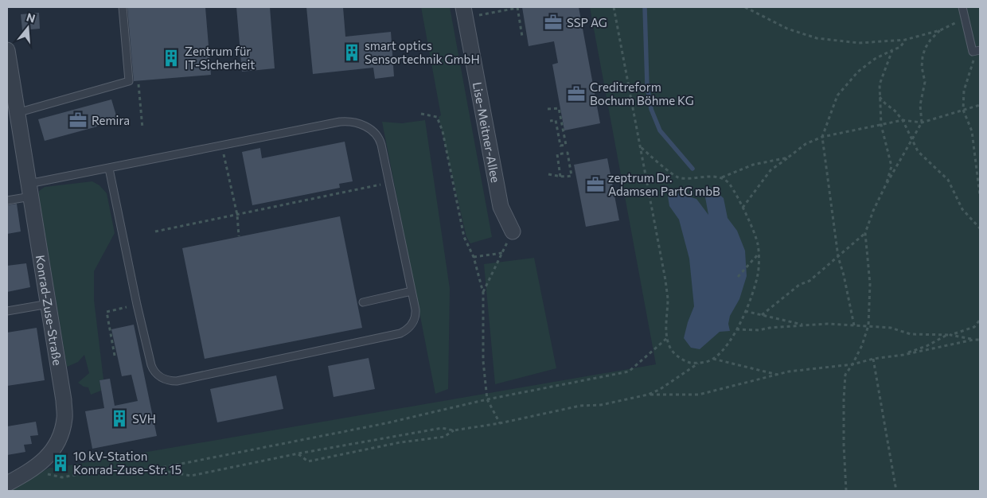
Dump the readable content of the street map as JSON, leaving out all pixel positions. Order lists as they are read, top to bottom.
{
  "streets": {
    "street": ["Lise-Meitner-Allee", "Konrad-Zuse-Straße"]
  },
  "places": {
    "office": [
      "SSP AG",
      "Creditreform Bochum Böhme KG",
      "Remira",
      "zeptrum Dr. Adamsen PartG mbB"
    ],
    "building": [
      "smart optics Sensortechnik GmbH",
      "Zentrum für IT-Sicherheit",
      "SVH",
      "10 kV-Station Konrad-Zuse-Str. 15"
    ]
  },
  "north": "top"
}
